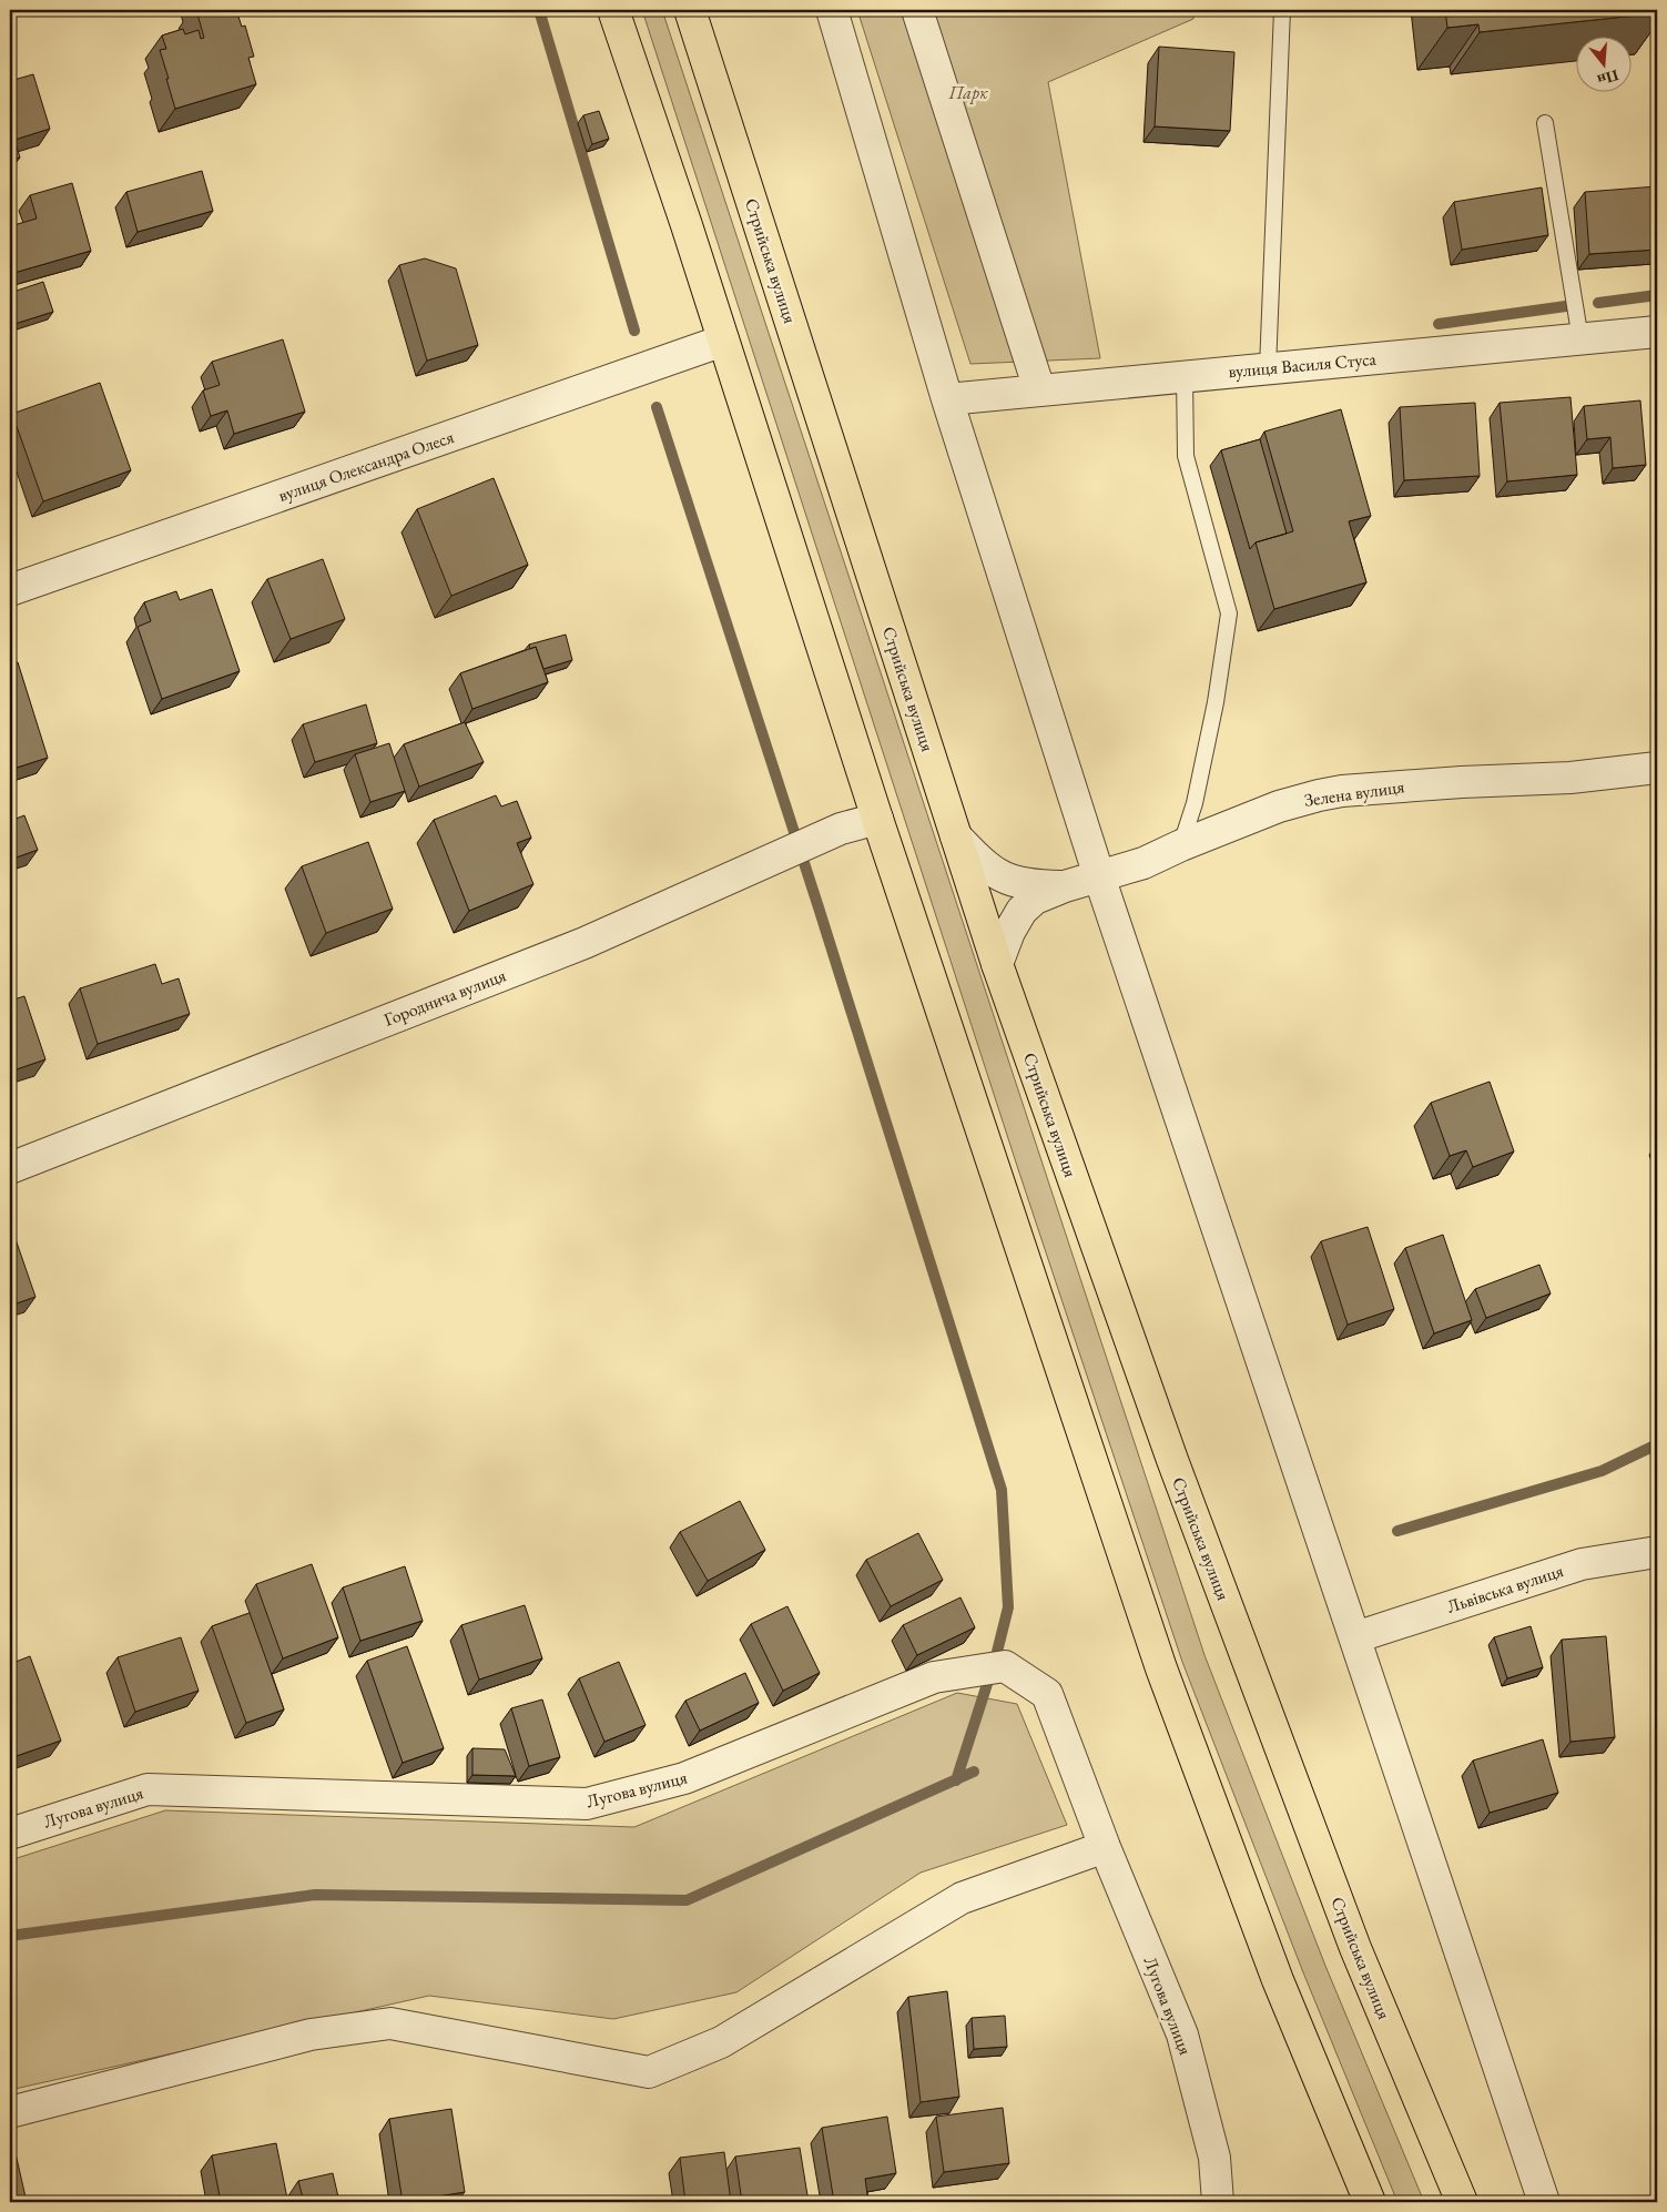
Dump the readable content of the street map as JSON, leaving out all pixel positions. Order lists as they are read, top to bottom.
{
  "streets": {
    "highway": ["Стрийська вулиця"],
    "street": [
      "вулиця Василя Стуса",
      "вулиця Олександра Олеся",
      "Зелена вулиця",
      "Городнича вулиця",
      "Львівська вулиця",
      "Лугова вулиця"
    ]
  },
  "crossings": [
    ["Стрийська вулиця", "Зелена вулиця"]
  ],
  "parks": ["Парк"],
  "north": "bottom"
}
